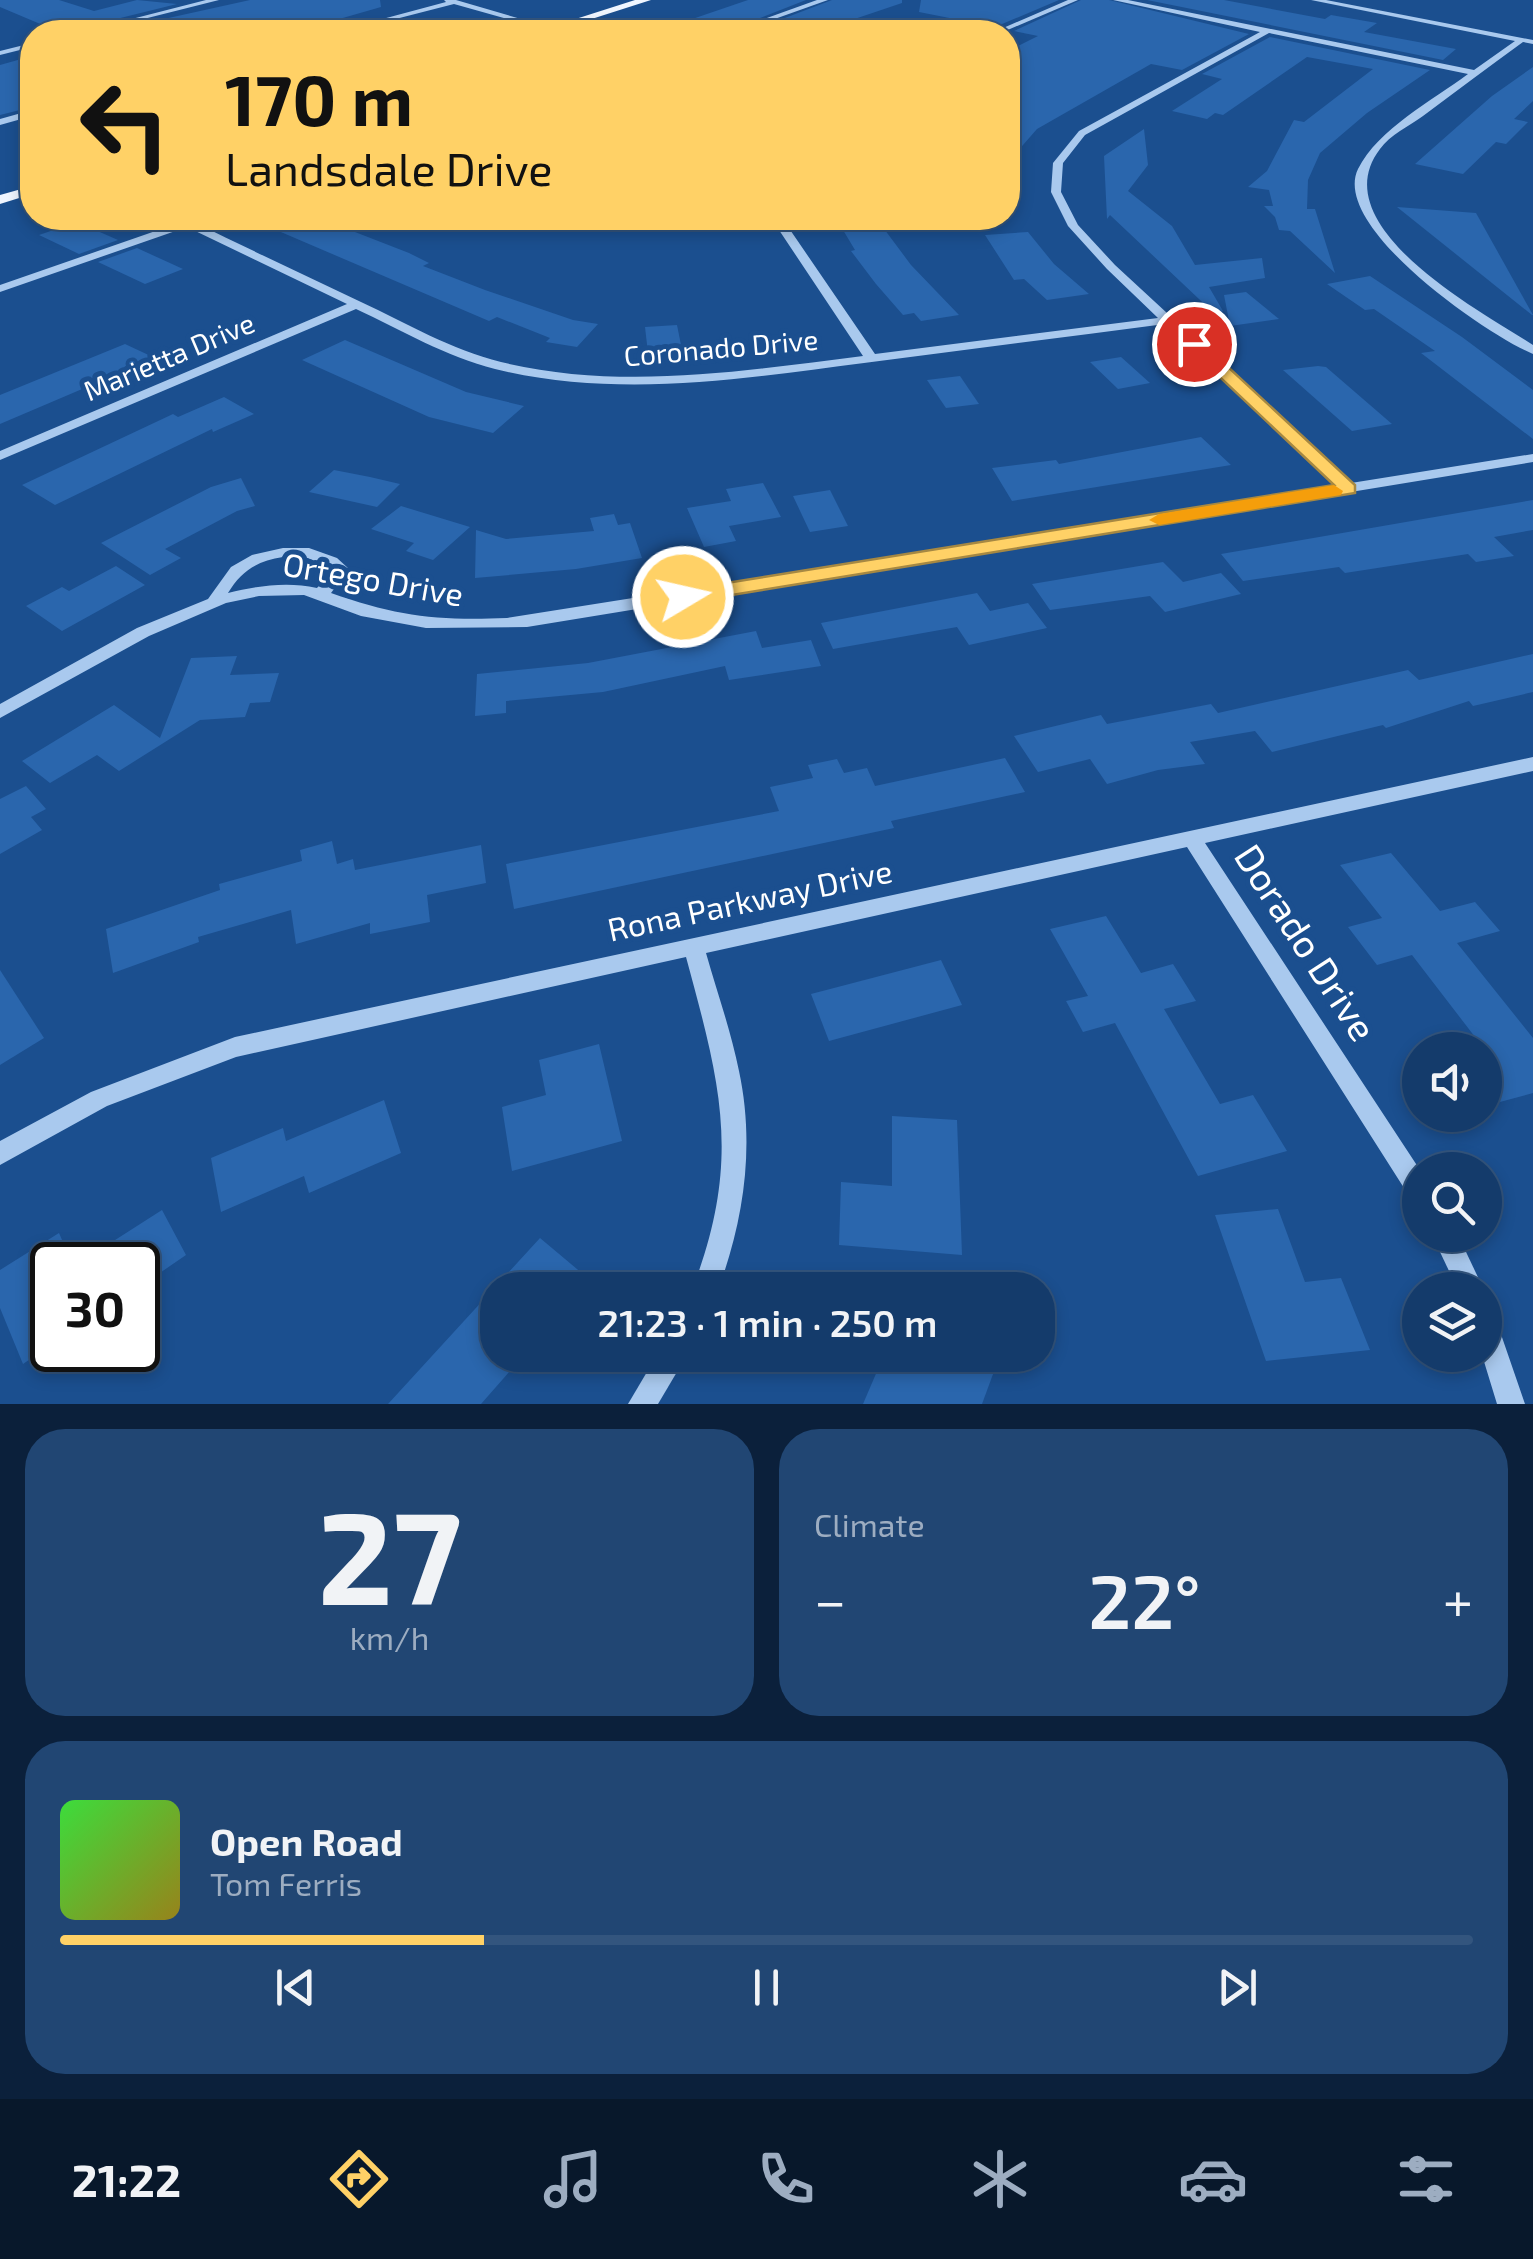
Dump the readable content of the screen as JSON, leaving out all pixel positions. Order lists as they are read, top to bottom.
{
  "streets": {
    "street": [
      "Coronado Drive",
      "Marietta Drive",
      "Ortego Drive",
      "Rona Parkway Drive",
      "Dorado Drive"
    ]
  },
  "crossings": [
    ["Coronado Drive", "Marietta Drive"],
    ["Rona Parkway Drive", "Dorado Drive"]
  ],
  "page": {
    "turn": ["170 m", "Landsdale Drive"],
    "limit": "30",
    "trip": "21:23 · 1 min · 250 m",
    "tile": [
      ["27", "km/h"],
      "Climate"
    ],
    "heat": ["−", "22°", "+"],
    "song": ["Open Road", "Tom Ferris"],
    "tabs": "21:22"
  }
}
